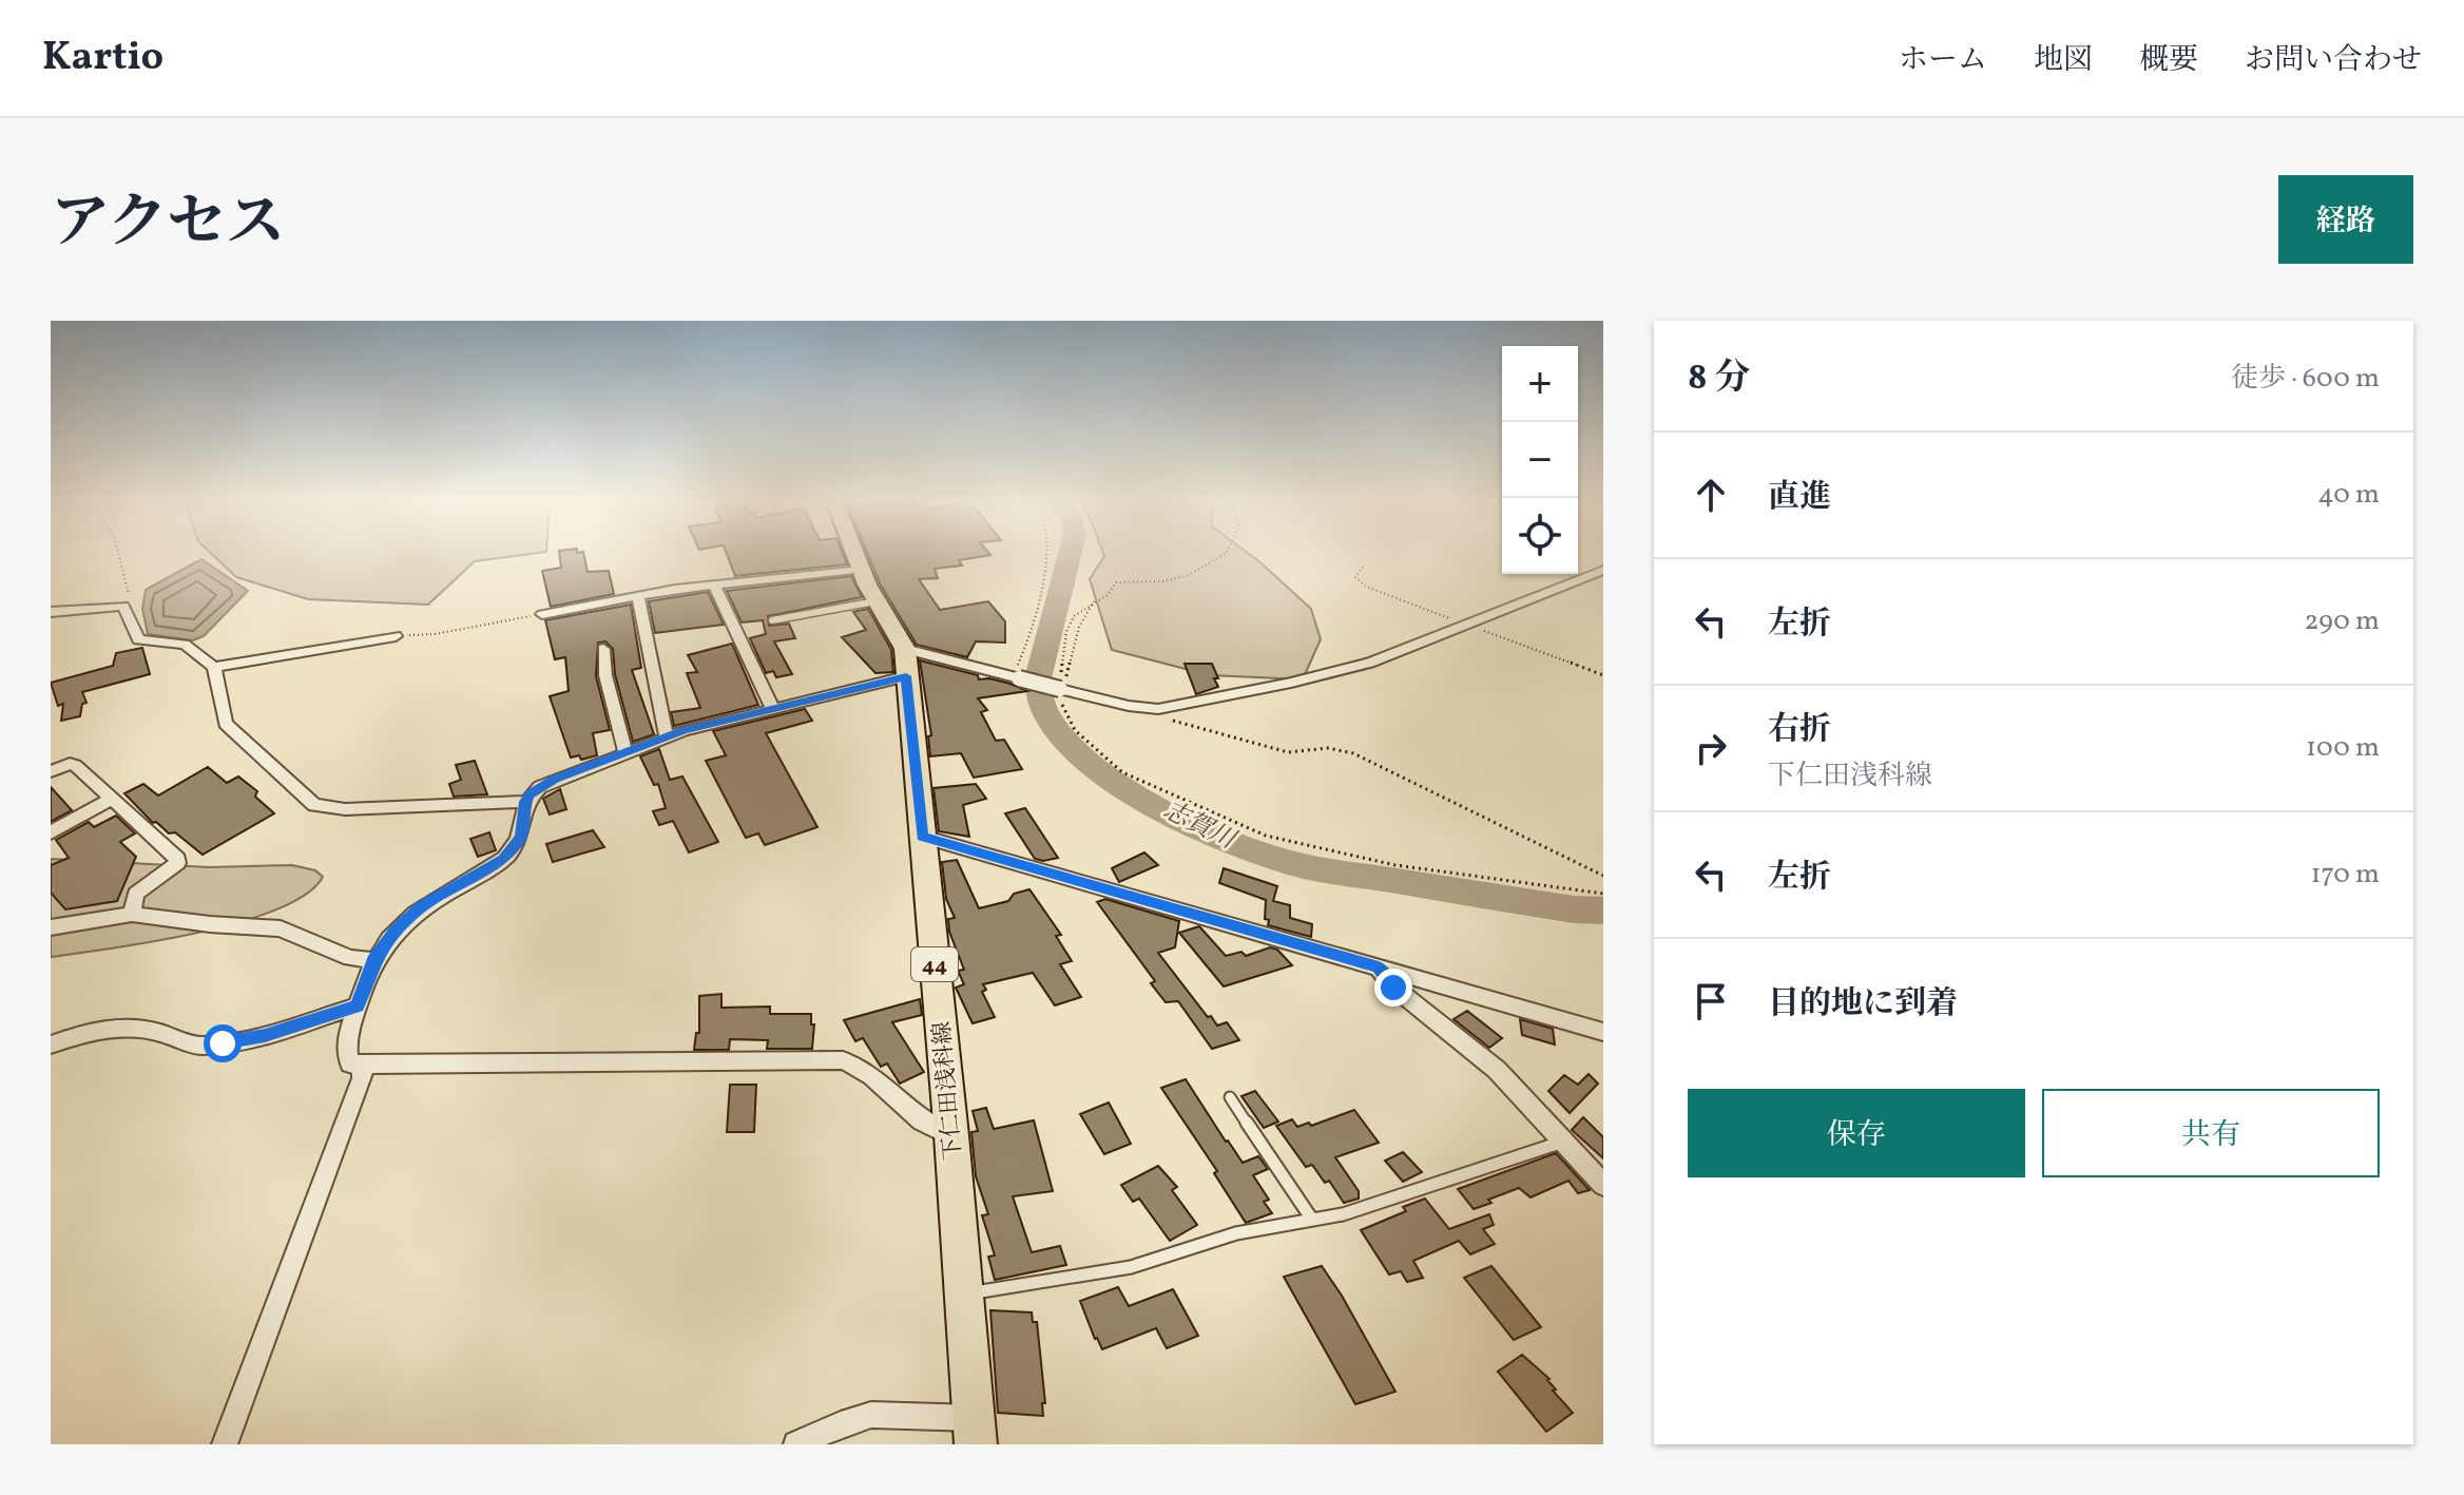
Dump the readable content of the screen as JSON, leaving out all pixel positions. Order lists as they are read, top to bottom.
{
  "streets": {
    "main road": ["44", "下仁田浅科線"]
  },
  "water": ["志賀川"],
  "page": {
    "header": "Kartio",
    "nav": [
      "ホーム",
      "地図",
      "概要",
      "お問い合わせ"
    ],
    "title": "アクセス",
    "buttons": [
      "経路",
      ["保存", "共有"]
    ],
    "heading": ["8 分", "徒歩 · 600 m"],
    "map_buttons": ["+", "−"],
    "list": [
      ["直進", "40 m"],
      ["左折", "290 m"],
      ["右折", "下仁田浅科線", "100 m"],
      ["左折", "170 m"],
      "目的地に到着"
    ]
  }
}
